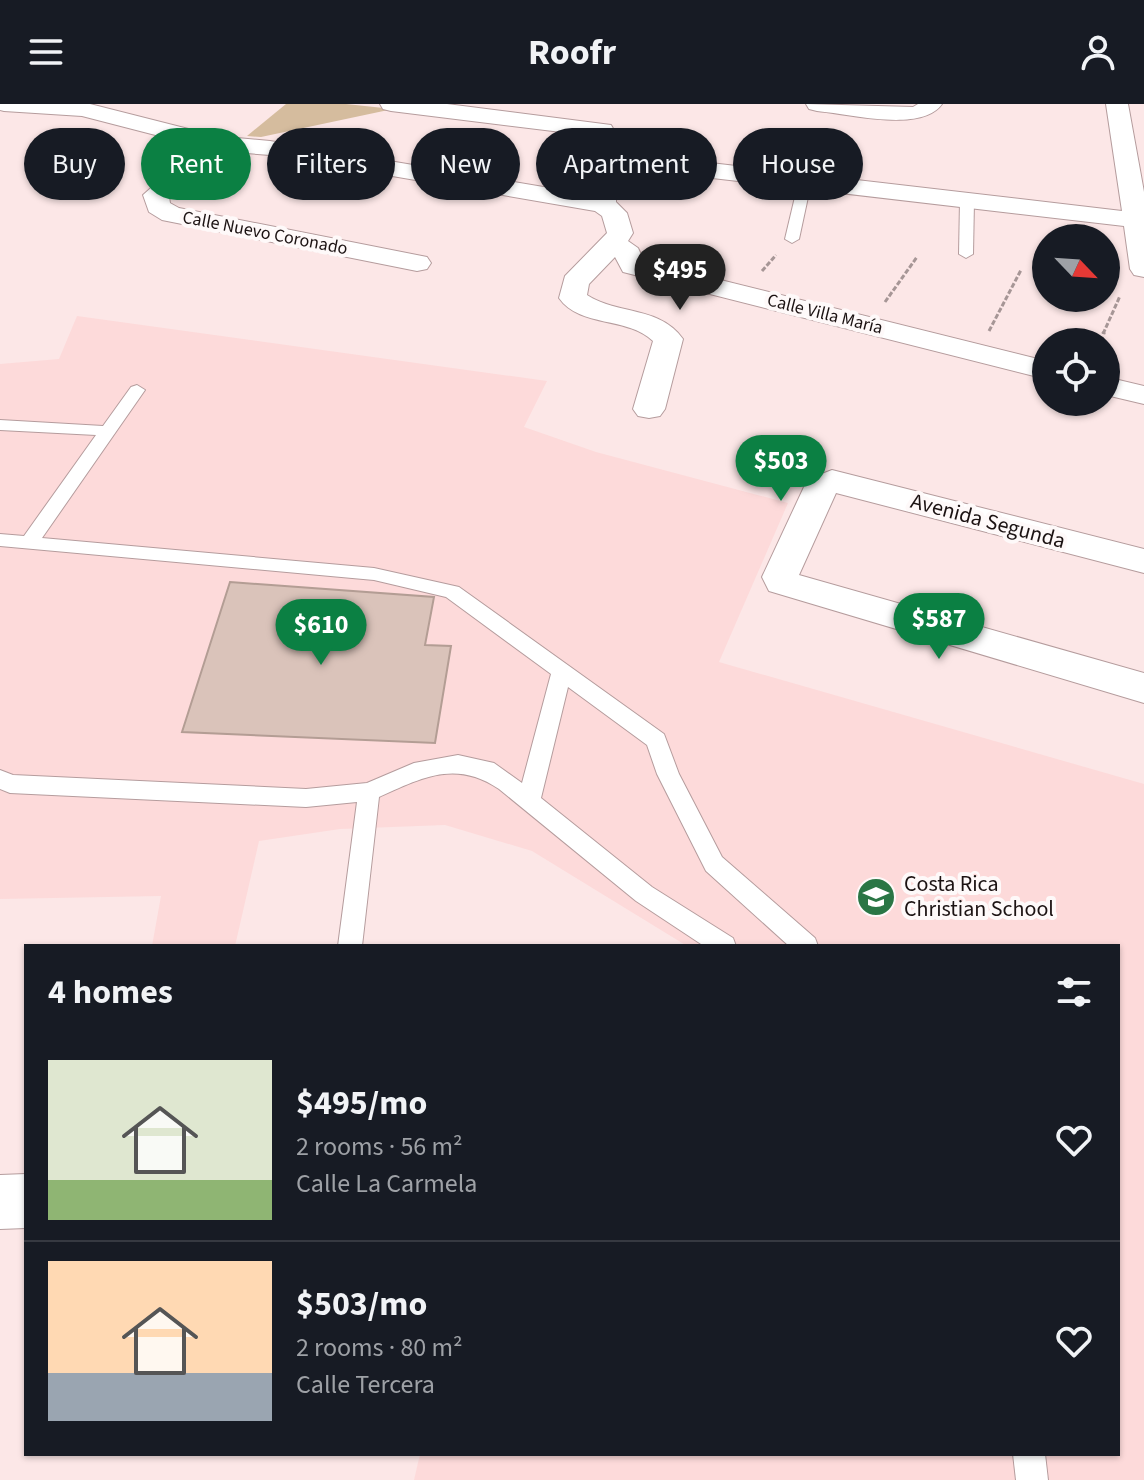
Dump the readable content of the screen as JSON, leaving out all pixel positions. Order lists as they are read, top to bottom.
{
  "streets": {
    "street": ["Calle Nuevo Coronado", "Calle Villa María", "Avenida Segunda"]
  },
  "places": {
    "school or university": ["Costa Rica Christian School"]
  },
  "north": "bottom right",
  "page": {
    "header": "Roofr",
    "chip": [
      "Buy",
      "Rent",
      "Filters",
      "New",
      "Apartment",
      "House"
    ],
    "price": [
      "$495",
      "$503",
      "$587",
      "$610"
    ],
    "heading": "4 homes",
    "list": [
      {
        "name": "$495/mo",
        "note": "2 rooms · 56 m² · Calle La Carmela"
      },
      {
        "name": "$503/mo",
        "note": "2 rooms · 80 m² · Calle Tercera"
      }
    ]
  }
}
